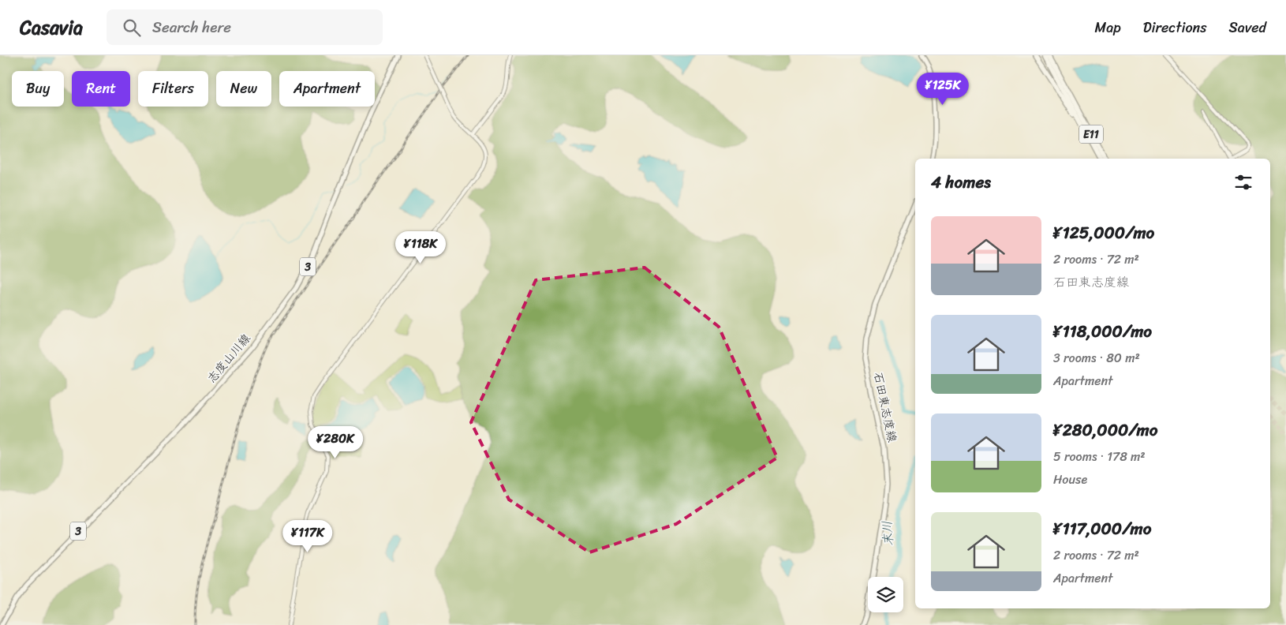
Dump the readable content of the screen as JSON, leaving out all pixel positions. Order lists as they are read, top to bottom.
{
  "streets": {
    "highway": ["E11"],
    "main road": ["3", "志度山川線", "石田東志度線"]
  },
  "water": ["末川"],
  "page": {
    "header": "Casavia",
    "search": "Search here",
    "nav": ["Map", "Directions", "Saved"],
    "chip": [
      "Buy",
      "Rent",
      "Filters",
      "New",
      "Apartment"
    ],
    "price": [
      "¥125K",
      "¥118K",
      "¥280K",
      "¥117K"
    ],
    "heading": "4 homes",
    "list": [
      {
        "name": "¥125,000/mo",
        "note": "2 rooms · 72 m² · 石田東志度線"
      },
      {
        "name": "¥118,000/mo",
        "note": "3 rooms · 80 m² · Apartment"
      },
      {
        "name": "¥280,000/mo",
        "note": "5 rooms · 178 m² · House"
      },
      {
        "name": "¥117,000/mo",
        "note": "2 rooms · 72 m² · Apartment"
      }
    ]
  }
}
